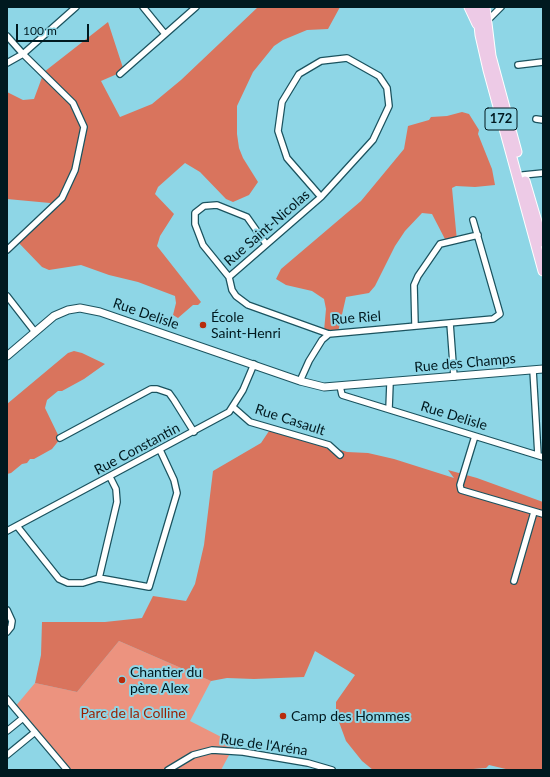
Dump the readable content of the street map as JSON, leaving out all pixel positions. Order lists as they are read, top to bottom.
{
  "streets": {
    "main road": ["172"],
    "street": [
      "Rue Saint-Nicolas",
      "Rue Delisle",
      "Rue Riel",
      "Rue des Champs",
      "Rue Casault",
      "Rue Constantin",
      "Rue de l'Aréna"
    ]
  },
  "crossings": [
    ["Rue Saint-Nicolas", "Rue Riel"],
    ["Rue Delisle", "Rue des Champs"],
    ["Rue Delisle", "Rue Constantin"],
    ["Rue Casault", "Rue Constantin"]
  ],
  "parks": ["Parc de la Colline"],
  "places": ["École Saint-Henri", "Chantier du père Alex", "Camp des Hommes"],
  "scale_bar": "100 m"
}
